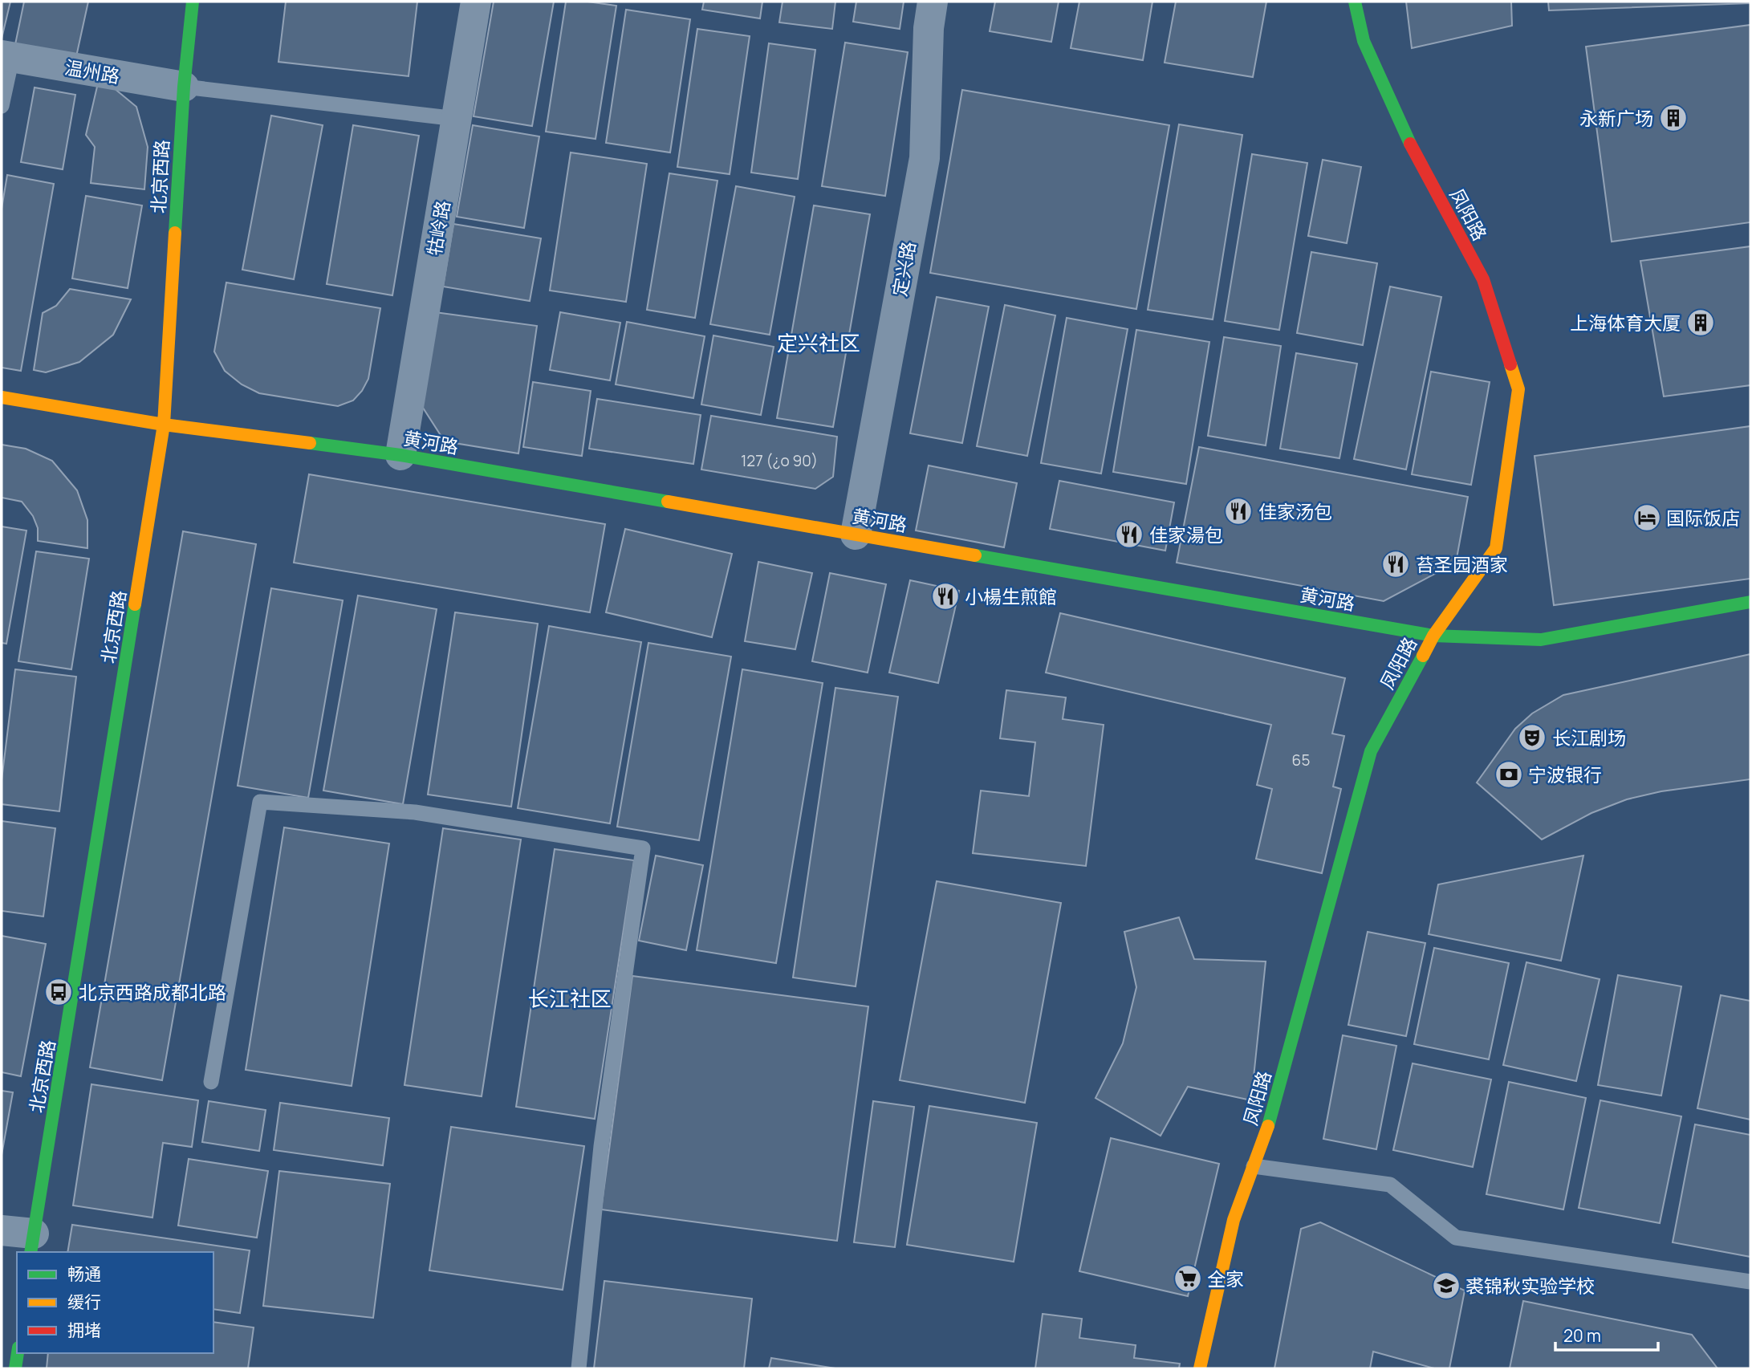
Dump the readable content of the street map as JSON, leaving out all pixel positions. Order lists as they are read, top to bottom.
{
  "streets": {
    "street": [
      "温州路",
      "北京西路",
      "凤阳路",
      "牯岭路",
      "定兴路",
      "黄河路"
    ]
  },
  "crossings": [
    ["温州路", "北京西路"],
    ["北京西路", "黄河路"],
    ["凤阳路", "黄河路"],
    ["牯岭路", "黄河路"],
    ["定兴路", "黄河路"]
  ],
  "districts": ["定兴社区", "长江社区"],
  "places": {
    "building": ["永新广场", "上海体育大厦"],
    "restaurant": [
      "佳家汤包",
      "佳家湯包",
      "苔圣园酒家",
      "小楊生煎館"
    ],
    "hotel": ["国际饭店"],
    "theatre": ["长江剧场"],
    "bank": ["宁波银行"],
    "bus stop": ["北京西路成都北路"],
    "supermarket": ["全家"],
    "school or university": ["裘锦秋实验学校"]
  },
  "house_numbers": ["127 (¿o 90)", "65"],
  "legend": ["畅通", "缓行", "拥堵"],
  "scale_bar": "20 m"
}
